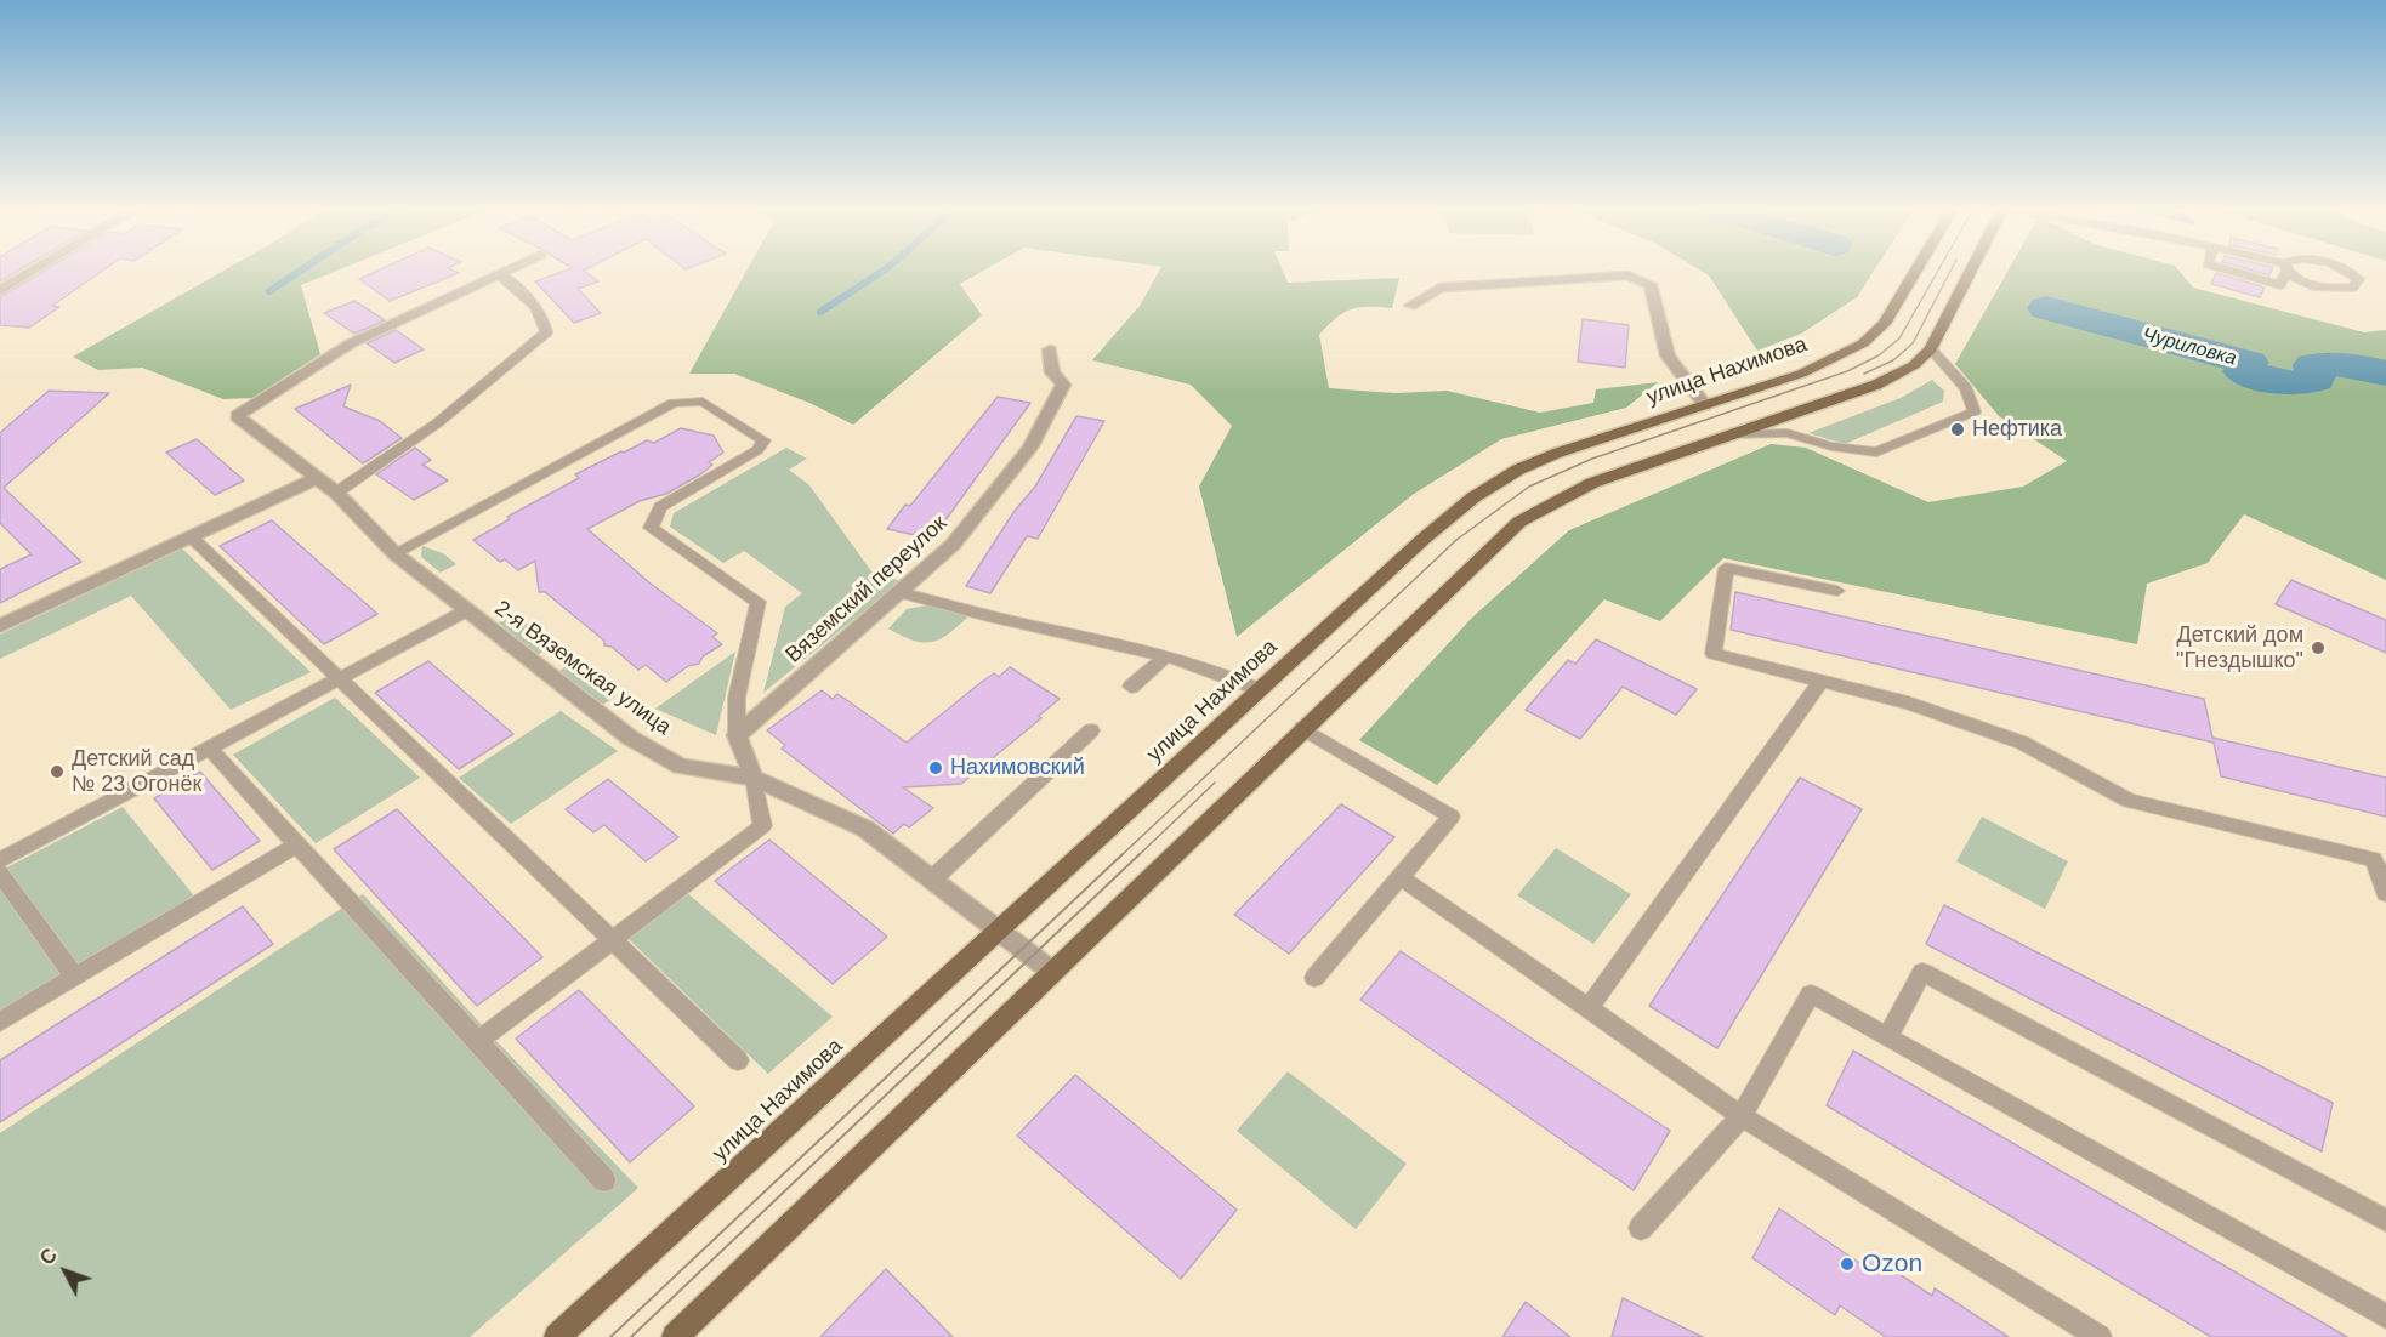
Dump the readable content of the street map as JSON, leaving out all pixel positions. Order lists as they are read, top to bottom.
{
  "streets": {
    "main road": ["улица Нахимова"],
    "street": ["Вяземский переулок", "2-я Вяземская улица"]
  },
  "crossings": [
    ["улица Нахимова", "2-я Вяземская улица"]
  ],
  "water": ["Чуриловка"],
  "places": [
    "Нефтика",
    "Детский дом \"Гнездышко\"",
    "Нахимовский",
    "Детский сад № 23 Огонёк",
    "Ozon"
  ],
  "north": "top left"
}
